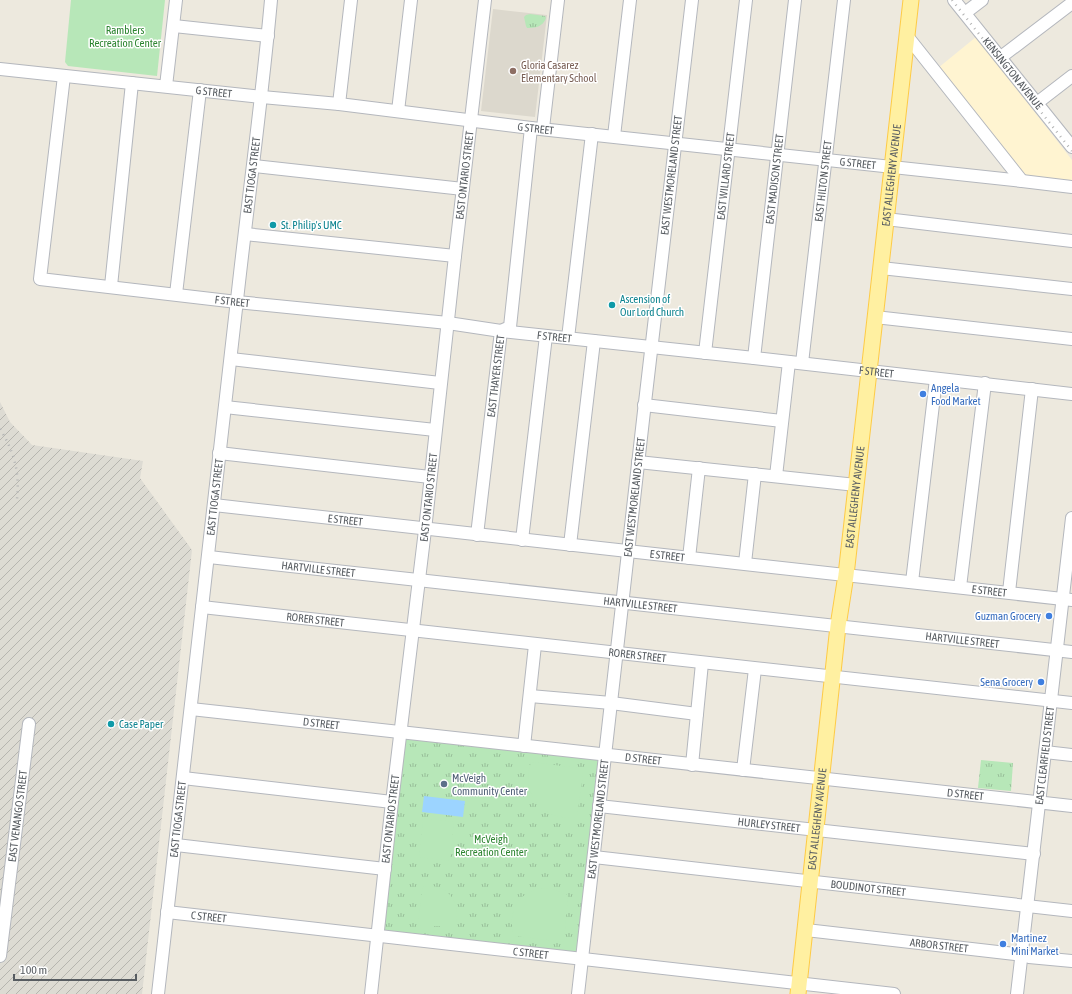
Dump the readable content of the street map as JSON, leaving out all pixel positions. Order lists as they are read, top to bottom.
{
  "streets": {
    "main road": ["EAST ALLEGHENY AVENUE"],
    "street": [
      "KENSINGTON AVENUE",
      "G STREET",
      "EAST TIOGA STREET",
      "EAST ONTARIO STREET",
      "EAST WESTMORELAND STREET",
      "EAST WILLARD STREET",
      "EAST MADISON STREET",
      "EAST HILTON STREET",
      "F STREET",
      "EAST THAYER STREET",
      "E STREET",
      "HARTVILLE STREET",
      "RORER STREET",
      "D STREET",
      "EAST CLEARFIELD STREET",
      "EAST VENANGO STREET",
      "HURLEY STREET",
      "BOUDINOT STREET",
      "C STREET",
      "ARBOR STREET"
    ]
  },
  "crossings": [
    ["G STREET", "EAST TIOGA STREET"],
    ["G STREET", "EAST ONTARIO STREET"],
    ["G STREET", "EAST WESTMORELAND STREET"],
    ["G STREET", "EAST ALLEGHENY AVENUE"],
    ["G STREET", "EAST WILLARD STREET"],
    ["G STREET", "EAST MADISON STREET"],
    ["G STREET", "EAST HILTON STREET"],
    ["G STREET", "F STREET"],
    ["G STREET", "EAST THAYER STREET"],
    ["EAST TIOGA STREET", "F STREET"],
    ["EAST TIOGA STREET", "E STREET"],
    ["EAST TIOGA STREET", "HARTVILLE STREET"],
    ["EAST TIOGA STREET", "RORER STREET"],
    ["EAST TIOGA STREET", "D STREET"],
    ["EAST TIOGA STREET", "C STREET"],
    ["EAST ONTARIO STREET", "F STREET"],
    ["EAST ONTARIO STREET", "E STREET"],
    ["EAST ONTARIO STREET", "HARTVILLE STREET"],
    ["EAST ONTARIO STREET", "RORER STREET"],
    ["EAST ONTARIO STREET", "D STREET"],
    ["EAST ONTARIO STREET", "C STREET"],
    ["EAST WESTMORELAND STREET", "F STREET"],
    ["EAST WESTMORELAND STREET", "E STREET"],
    ["EAST WESTMORELAND STREET", "HARTVILLE STREET"],
    ["EAST WESTMORELAND STREET", "RORER STREET"],
    ["EAST WESTMORELAND STREET", "D STREET"],
    ["EAST WESTMORELAND STREET", "HURLEY STREET"],
    ["EAST WESTMORELAND STREET", "BOUDINOT STREET"],
    ["EAST WESTMORELAND STREET", "C STREET"],
    ["EAST ALLEGHENY AVENUE", "F STREET"],
    ["EAST ALLEGHENY AVENUE", "E STREET"],
    ["EAST ALLEGHENY AVENUE", "HARTVILLE STREET"],
    ["EAST ALLEGHENY AVENUE", "RORER STREET"],
    ["EAST ALLEGHENY AVENUE", "D STREET"],
    ["EAST ALLEGHENY AVENUE", "HURLEY STREET"],
    ["EAST ALLEGHENY AVENUE", "BOUDINOT STREET"],
    ["EAST ALLEGHENY AVENUE", "C STREET"],
    ["EAST ALLEGHENY AVENUE", "ARBOR STREET"],
    ["EAST WILLARD STREET", "F STREET"],
    ["EAST MADISON STREET", "F STREET"],
    ["EAST HILTON STREET", "F STREET"],
    ["F STREET", "EAST THAYER STREET"],
    ["EAST THAYER STREET", "E STREET"],
    ["E STREET", "EAST CLEARFIELD STREET"],
    ["HARTVILLE STREET", "EAST CLEARFIELD STREET"],
    ["RORER STREET", "EAST CLEARFIELD STREET"],
    ["D STREET", "EAST CLEARFIELD STREET"],
    ["EAST CLEARFIELD STREET", "HURLEY STREET"],
    ["EAST CLEARFIELD STREET", "BOUDINOT STREET"],
    ["EAST CLEARFIELD STREET", "ARBOR STREET"]
  ],
  "parks": ["Ramblers Recreation Center", "McVeigh Recreation Center"],
  "places": [
    "Gloria Casarez Elementary School",
    "St. Philip's UMC",
    "Ascension of Our Lord Church",
    "Angela Food Market",
    "Guzman Grocery",
    "Sena Grocery",
    "Case Paper",
    "McVeigh Community Center",
    "Martinez Mini Market"
  ],
  "scale_bar": "100 m"
}
